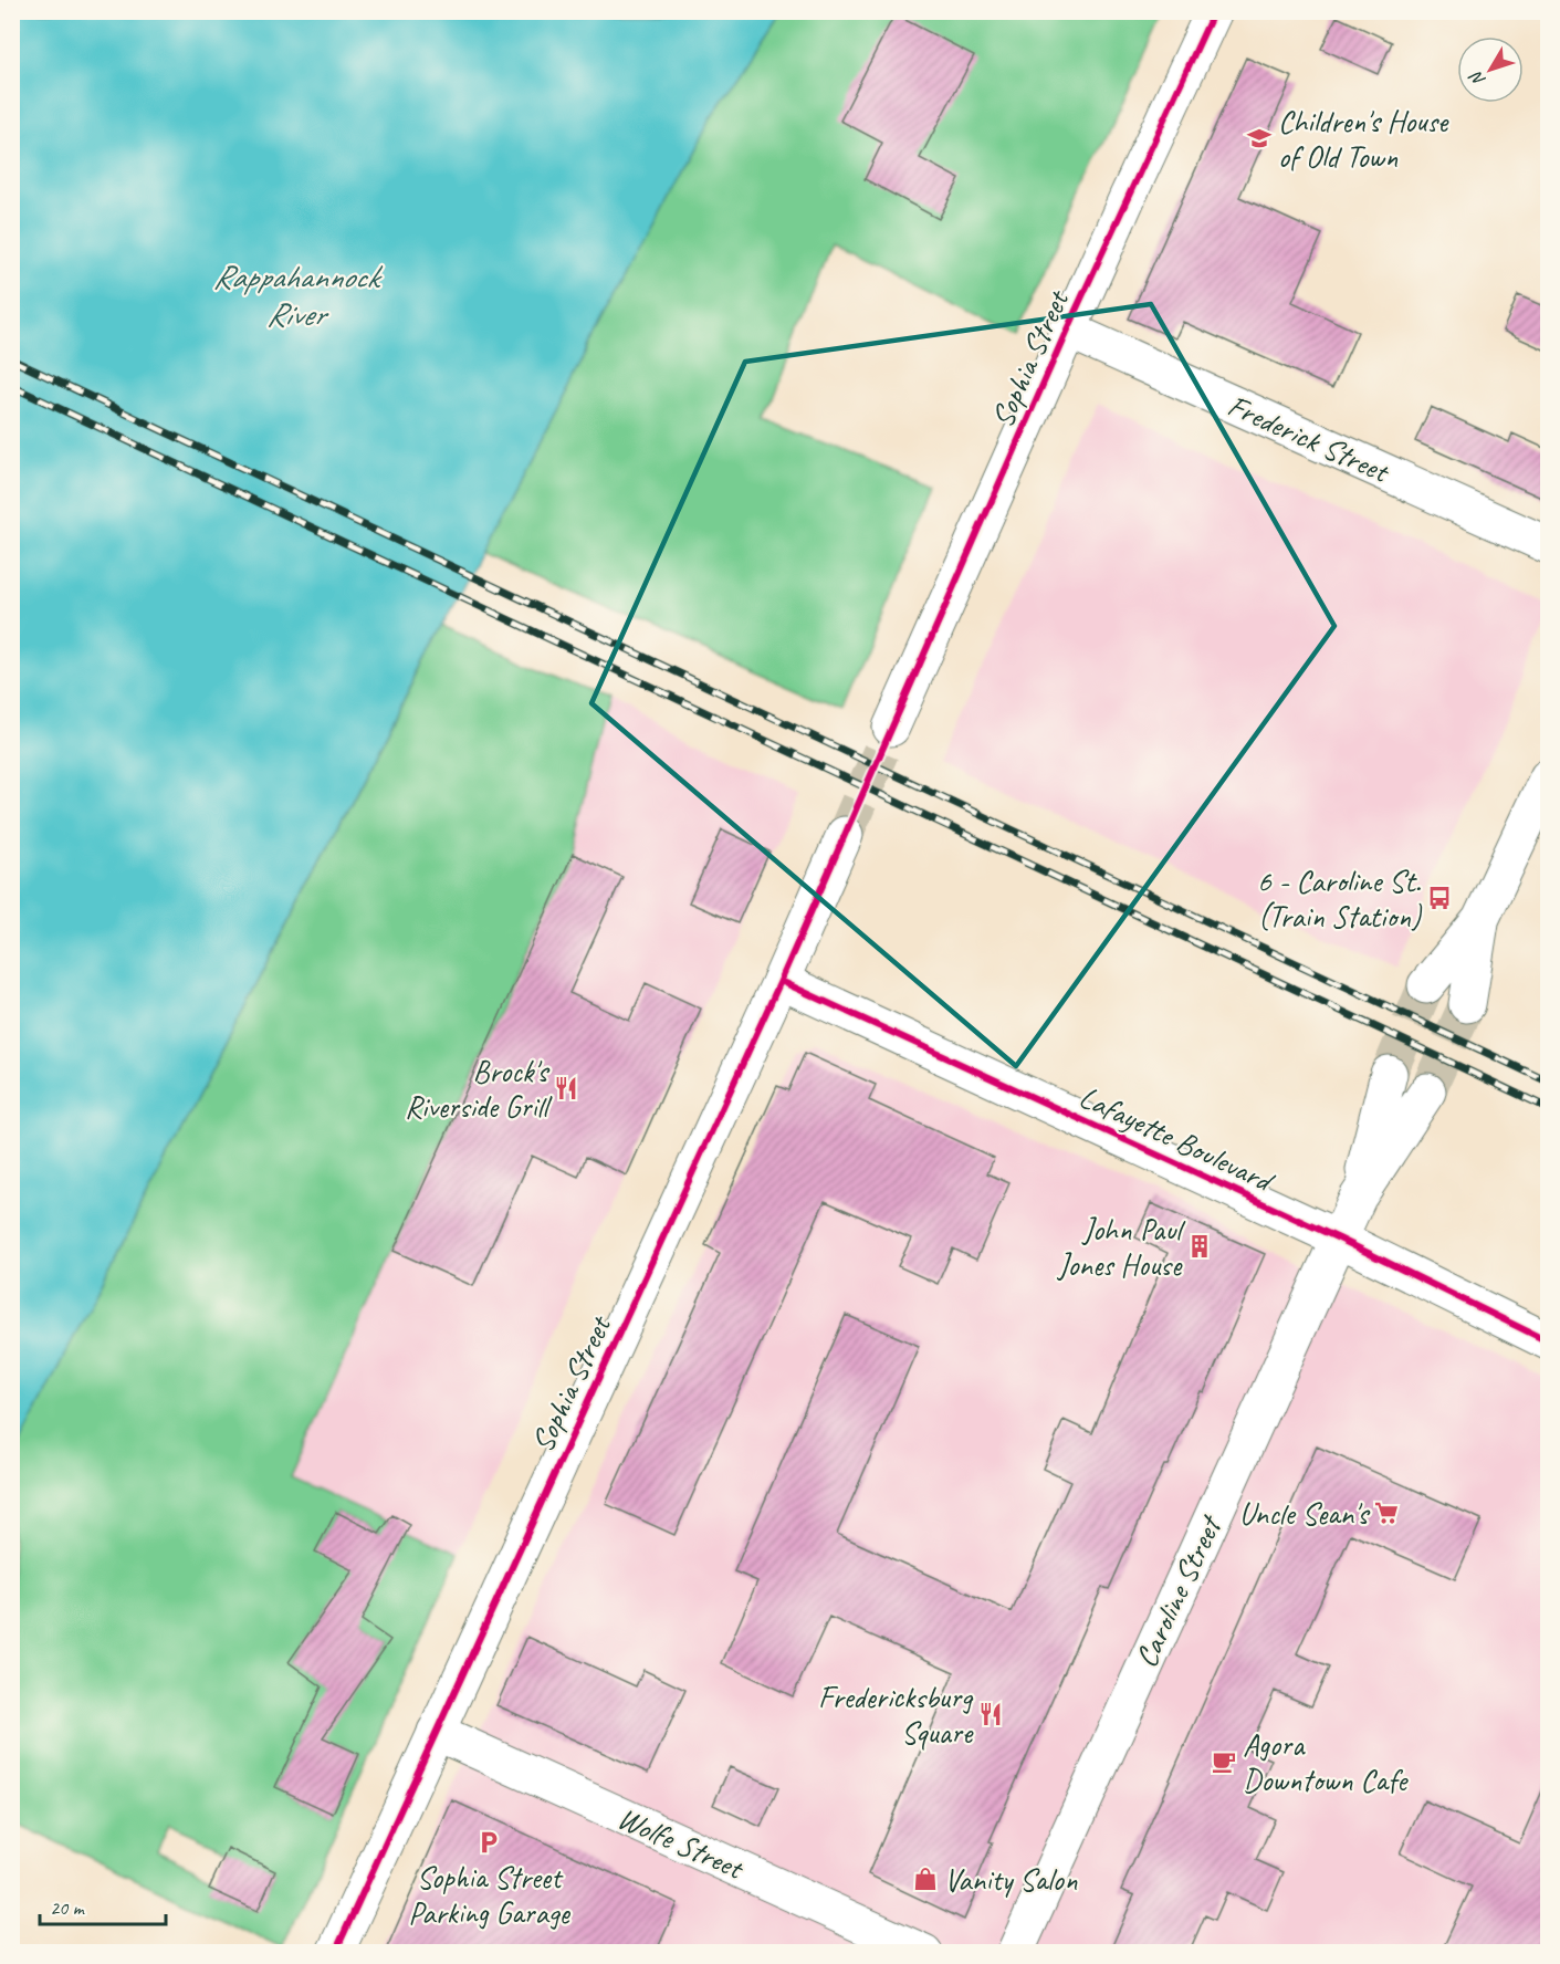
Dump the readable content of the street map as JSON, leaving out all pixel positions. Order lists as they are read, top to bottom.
{
  "streets": {
    "main road": [
      "Sophia Street",
      "Frederick Street",
      "Lafayette Boulevard",
      "Caroline Street",
      "Wolfe Street"
    ]
  },
  "crossings": [
    ["Sophia Street", "Frederick Street"],
    ["Sophia Street", "Lafayette Boulevard"],
    ["Sophia Street", "Wolfe Street"],
    ["Lafayette Boulevard", "Caroline Street"]
  ],
  "water": ["Rappahannock River"],
  "places": {
    "school or university": ["Children's House of Old Town"],
    "bus stop": ["6 - Caroline St. (Train Station)"],
    "restaurant": ["Brock's Riverside Grill", "Fredericksburg Square"],
    "building": ["John Paul Jones House"],
    "supermarket": ["Uncle Sean's"],
    "cafe": ["Agora Downtown Cafe"],
    "parking": ["Sophia Street Parking Garage"],
    "shop": ["Vanity Salon"]
  },
  "scale_bar": "20 m",
  "north": "bottom left"
}
